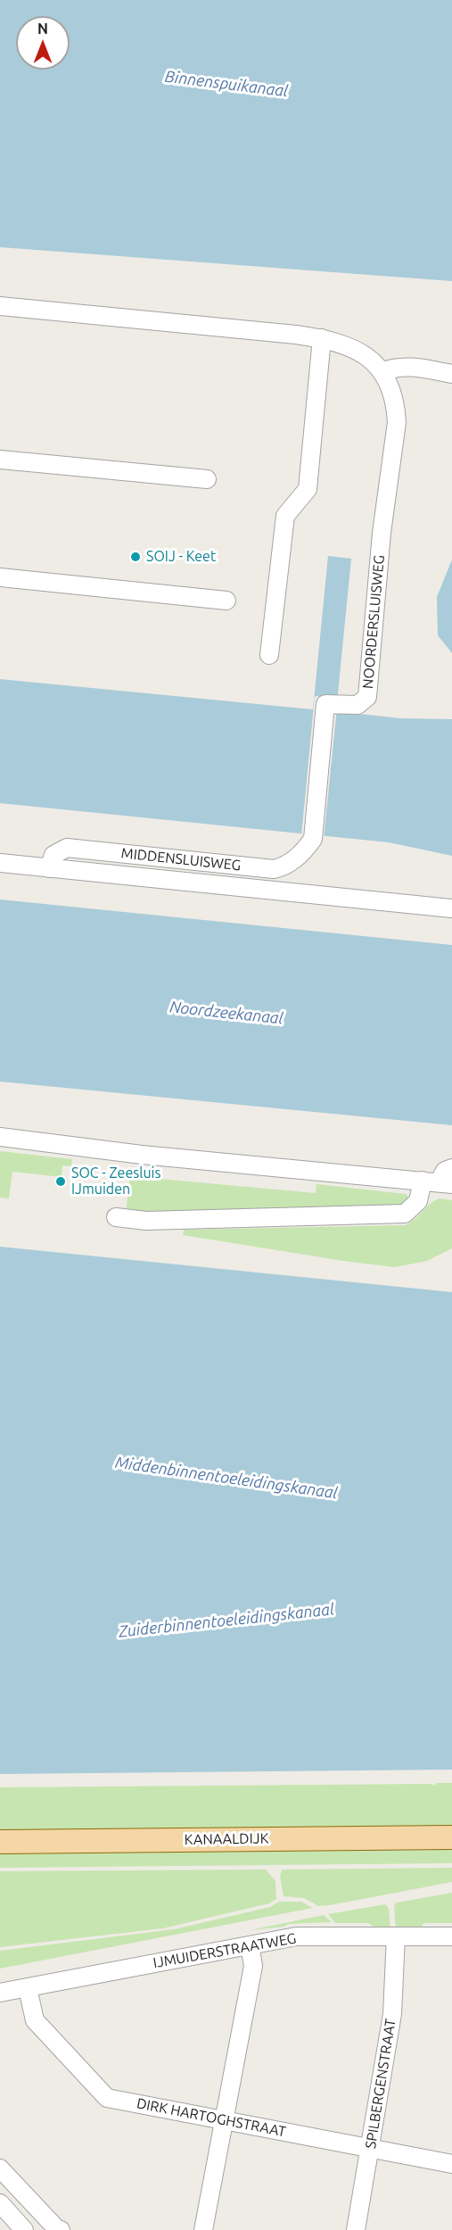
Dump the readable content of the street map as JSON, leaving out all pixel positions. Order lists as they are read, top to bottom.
{
  "streets": {
    "main road": ["KANAALDIJK"],
    "street": [
      "NOORDERSLUISWEG",
      "MIDDENSLUISWEG",
      "IJMUIDERSTRAATWEG",
      "SPILBERGENSTRAAT",
      "DIRK HARTOGHSTRAAT"
    ]
  },
  "crossings": [
    ["NOORDERSLUISWEG", "MIDDENSLUISWEG"],
    ["IJMUIDERSTRAATWEG", "SPILBERGENSTRAAT"],
    ["IJMUIDERSTRAATWEG", "DIRK HARTOGHSTRAAT"],
    ["SPILBERGENSTRAAT", "DIRK HARTOGHSTRAAT"]
  ],
  "water": [
    "Binnenspuikanaal",
    "Noordzeekanaal",
    "Middenbinnentoeleidingskanaal",
    "Zuiderbinnentoeleidingskanaal"
  ],
  "places": ["SOIJ - Keet", "SOC - Zeesluis IJmuiden"],
  "north": "top"
}
